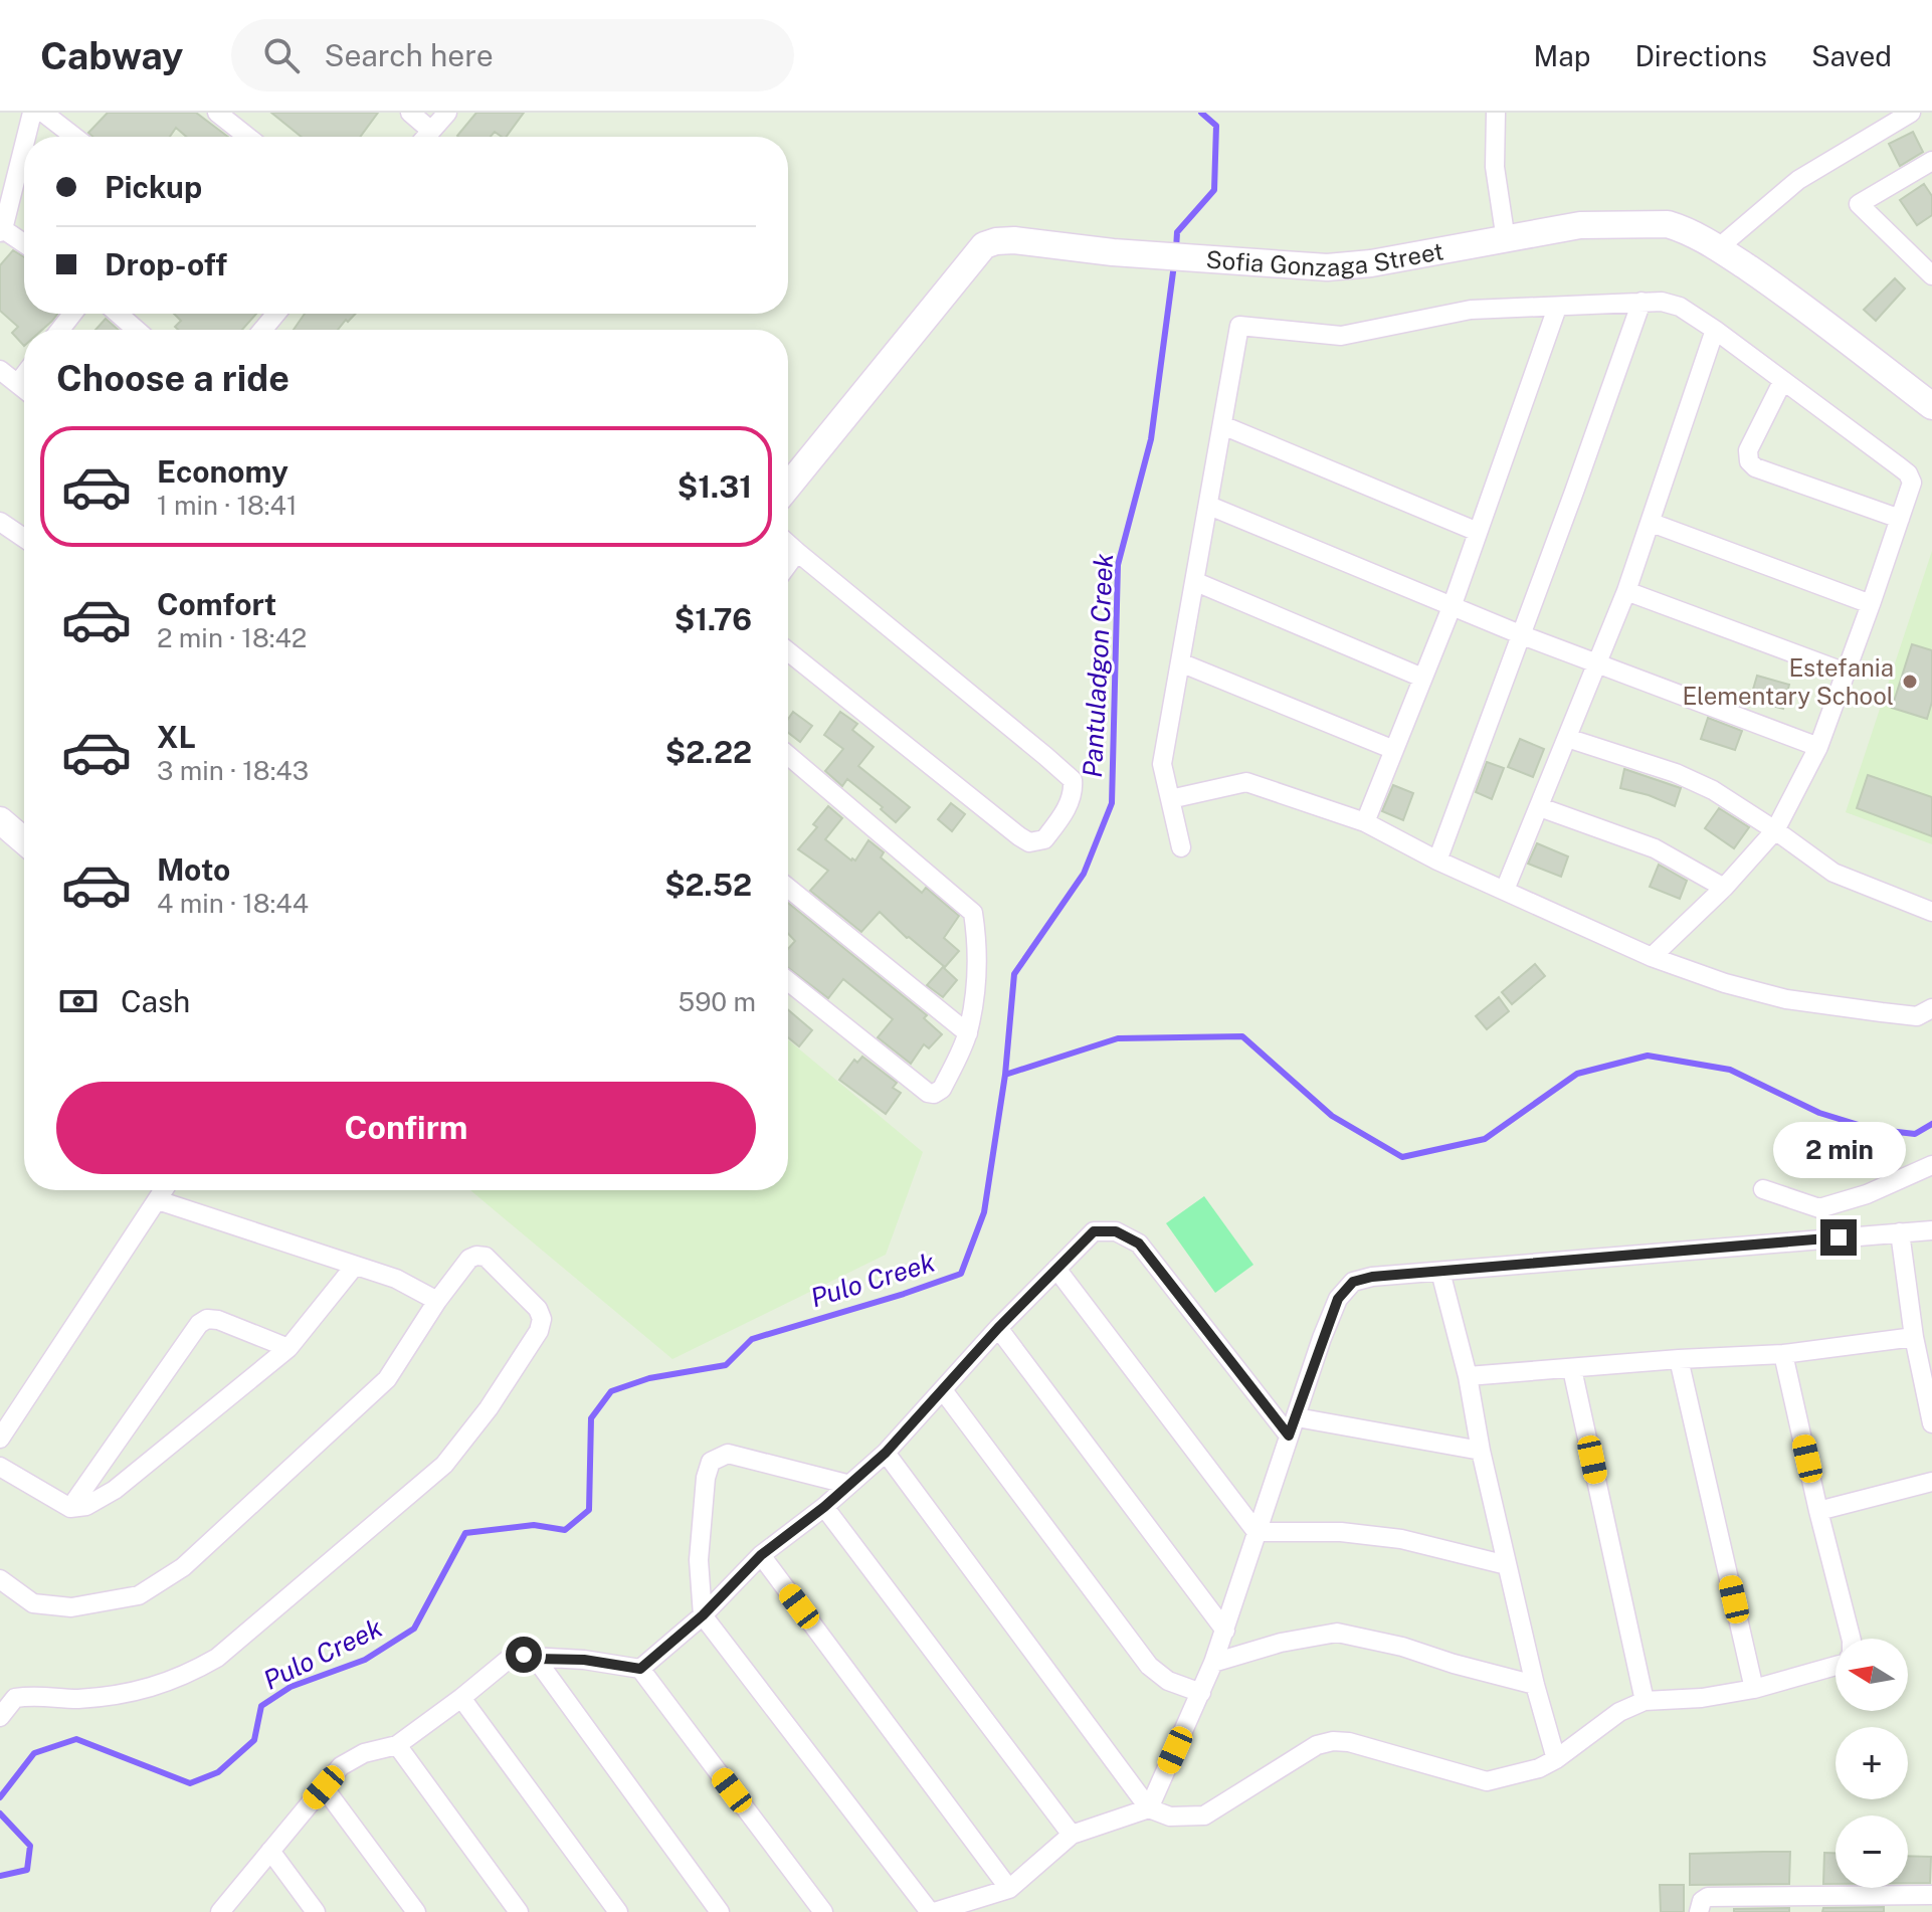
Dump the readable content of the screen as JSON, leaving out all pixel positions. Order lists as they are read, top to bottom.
{
  "streets": {
    "street": ["Sofia Gonzaga Street"]
  },
  "water": ["Pantuladgon Creek", "Pulo Creek"],
  "places": ["Estefania Elementary School"],
  "north": "left",
  "page": {
    "header": "Cabway",
    "search": "Search here",
    "nav": ["Map", "Directions", "Saved"],
    "banner": ["Pickup", "Drop-off"],
    "heading": "Choose a ride",
    "list": [
      {
        "name": "Economy",
        "note": "1 min · 18:41",
        "value": "$1.31"
      },
      {
        "name": "Comfort",
        "note": "2 min · 18:42",
        "value": "$1.76"
      },
      {
        "name": "XL",
        "note": "3 min · 18:43",
        "value": "$2.22"
      },
      {
        "name": "Moto",
        "note": "4 min · 18:44",
        "value": "$2.52"
      }
    ],
    "pay": ["Cash", "590 m"],
    "buttons": "Confirm",
    "bubble": "2 min",
    "map_buttons": ["+", "−"]
  }
}
